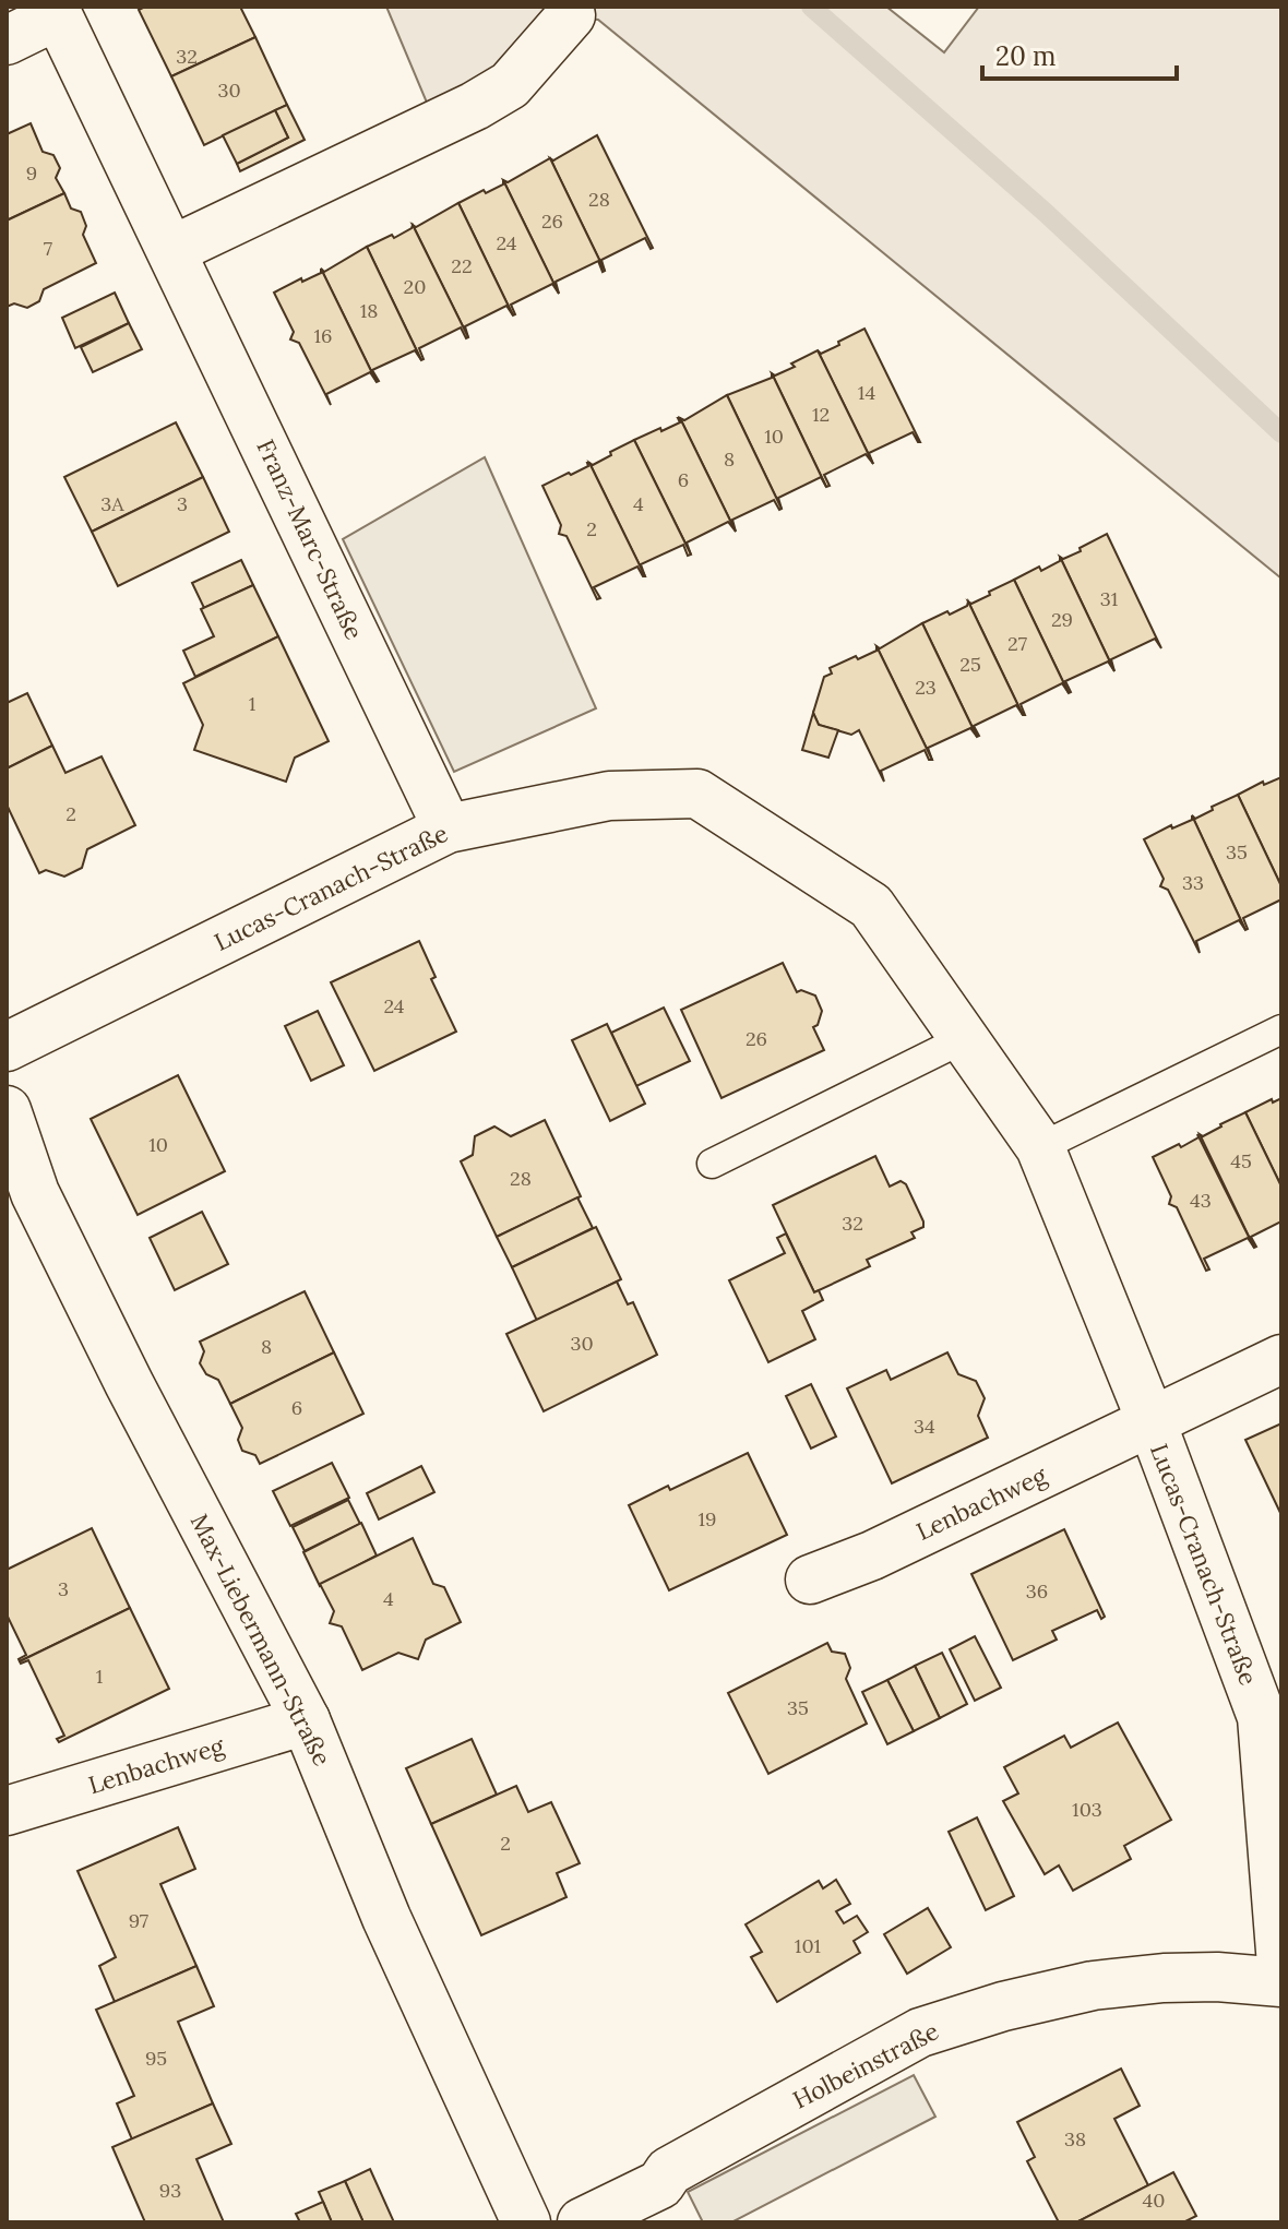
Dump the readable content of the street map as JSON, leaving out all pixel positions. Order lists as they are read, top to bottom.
{
  "streets": {
    "street": [
      "Franz-Marc-Straße",
      "Lucas-Cranach-Straße",
      "Lenbachweg",
      "Max-Liebermann-Straße",
      "Holbeinstraße"
    ]
  },
  "crossings": [
    ["Franz-Marc-Straße", "Lucas-Cranach-Straße"],
    ["Lucas-Cranach-Straße", "Lenbachweg"],
    ["Lenbachweg", "Max-Liebermann-Straße"]
  ],
  "house_numbers": [
    "32",
    "30",
    "9",
    "28",
    "26",
    "24",
    "7",
    "22",
    "20",
    "18",
    "16",
    "14",
    "12",
    "10",
    "8",
    "6",
    "3A",
    "3",
    "4",
    "2",
    "31",
    "29",
    "27",
    "25",
    "23",
    "1",
    "2",
    "35",
    "33",
    "24",
    "26",
    "10",
    "45",
    "28",
    "43",
    "32",
    "30",
    "8",
    "6",
    "34",
    "19",
    "3",
    "36",
    "4",
    "1",
    "35",
    "103",
    "2",
    "97",
    "101",
    "95",
    "38",
    "93",
    "40"
  ],
  "scale_bar": "20 m"
}
